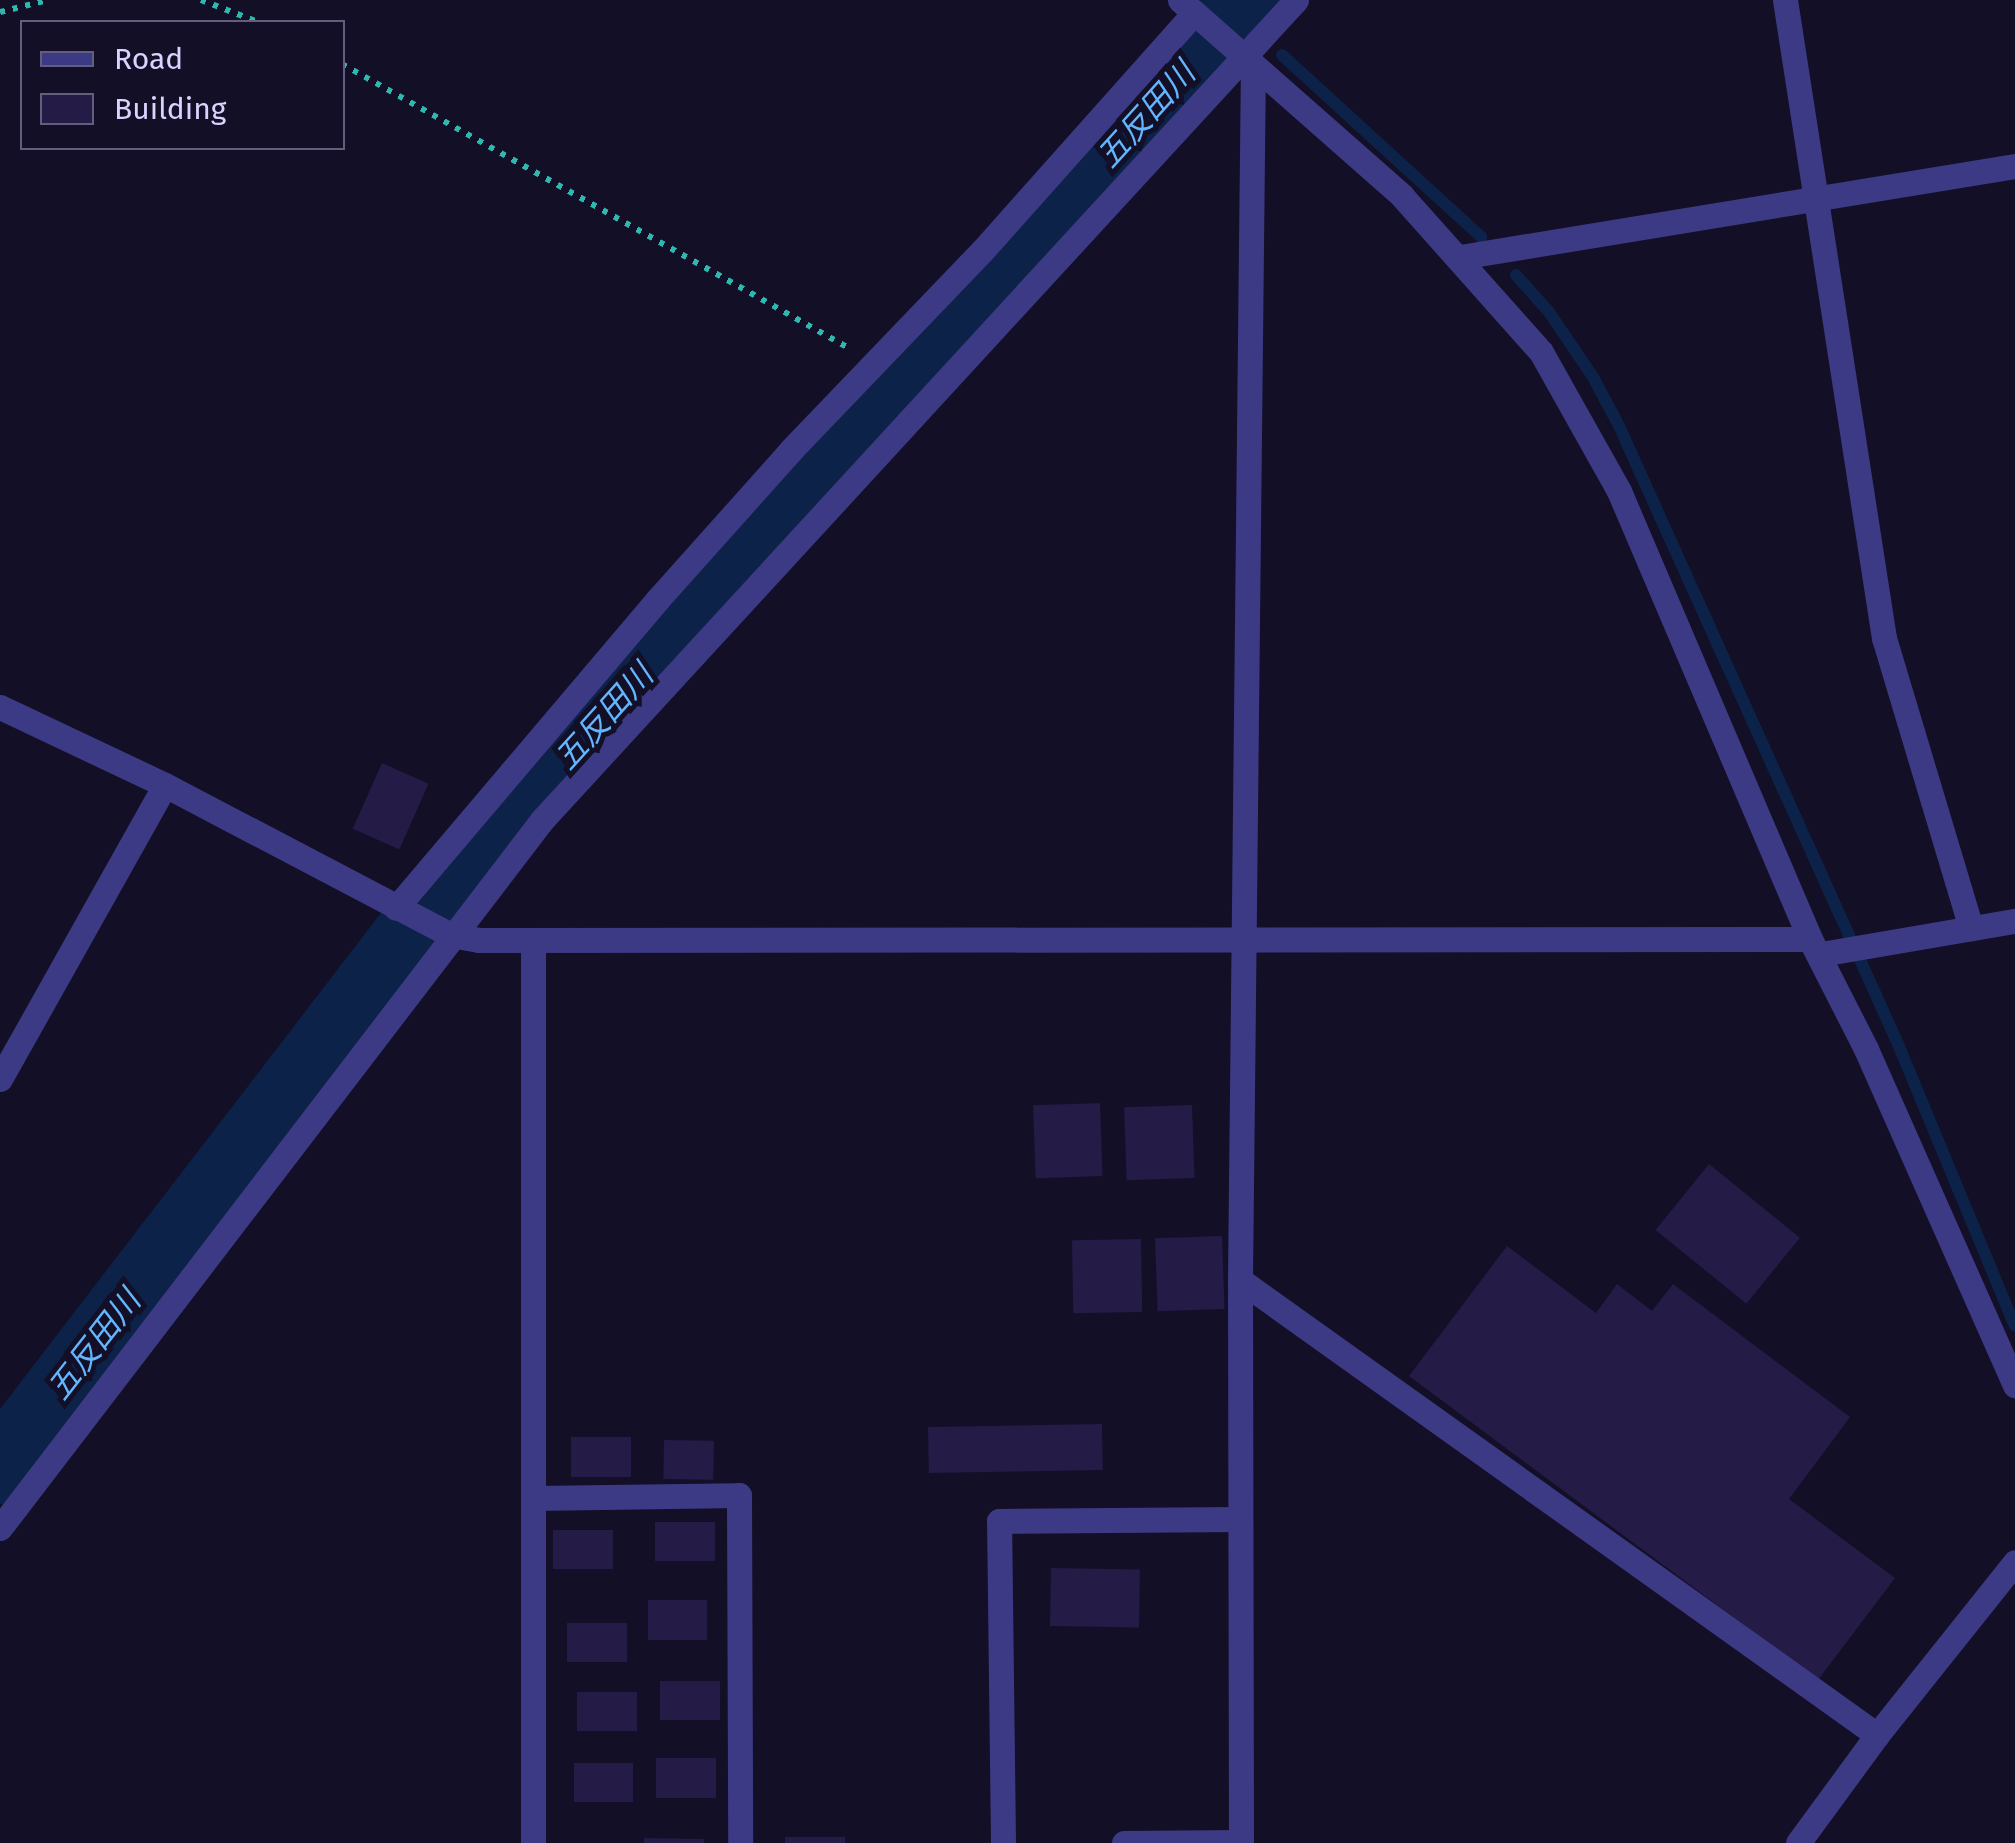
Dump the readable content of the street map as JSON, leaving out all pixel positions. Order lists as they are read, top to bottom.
{
  "water": ["五反田川"],
  "legend": ["Road", "Building"]
}
